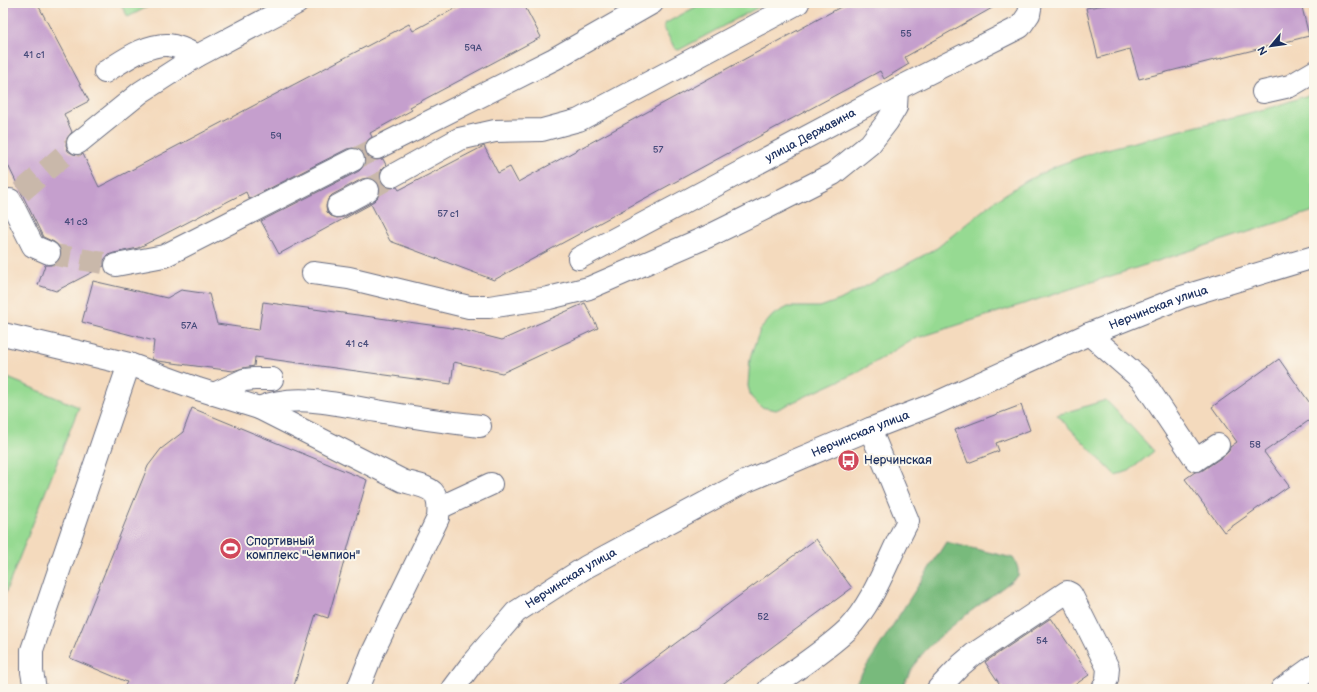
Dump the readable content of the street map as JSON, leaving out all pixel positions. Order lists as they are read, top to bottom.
{
  "streets": {
    "street": ["улица Державина", "Нерчинская улица"]
  },
  "places": {
    "bus stop": ["Нерчинская"],
    "sports": ["Спортивный комплекс \"Чемпион\""]
  },
  "house_numbers": [
    "55",
    "59А",
    "41 с1",
    "59",
    "57",
    "57 с1",
    "41 с3",
    "57А",
    "41 с4",
    "58",
    "52",
    "54"
  ],
  "north": "bottom left"
}
